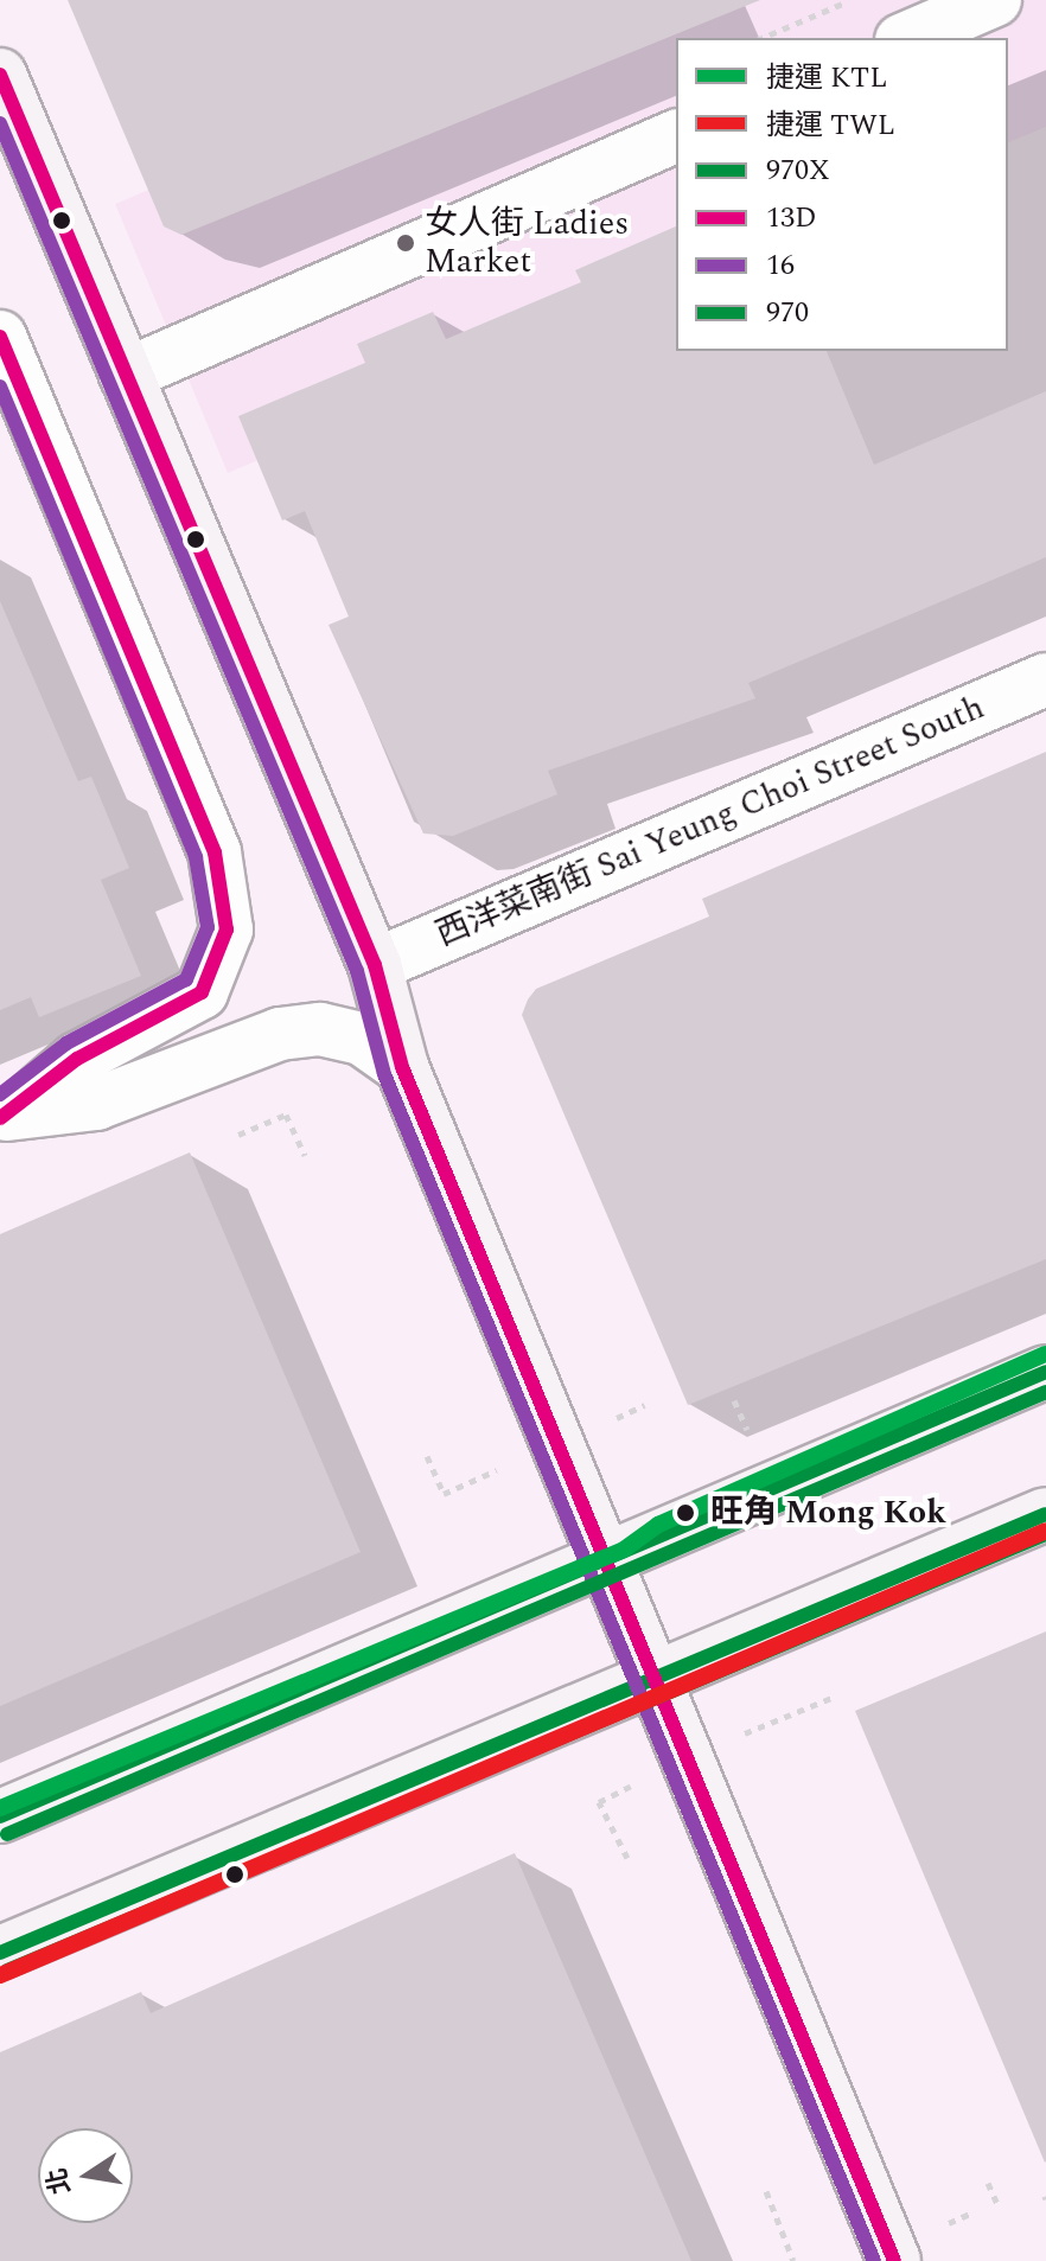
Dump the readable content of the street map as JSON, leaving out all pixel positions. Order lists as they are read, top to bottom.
{
  "streets": {
    "street": ["西洋菜南街 Sai Yeung Choi Street South"]
  },
  "places": ["女人街 Ladies Market", "旺角 Mong Kok"],
  "lines": [
    "transit line 13D",
    "transit line 16",
    "metro line KTL",
    "transit line 970X",
    "transit line 970",
    "metro line TWL"
  ],
  "legend": [
    "捷運 KTL",
    "捷運 TWL",
    "970X",
    "13D",
    "16",
    "970"
  ],
  "north": "left"
}
